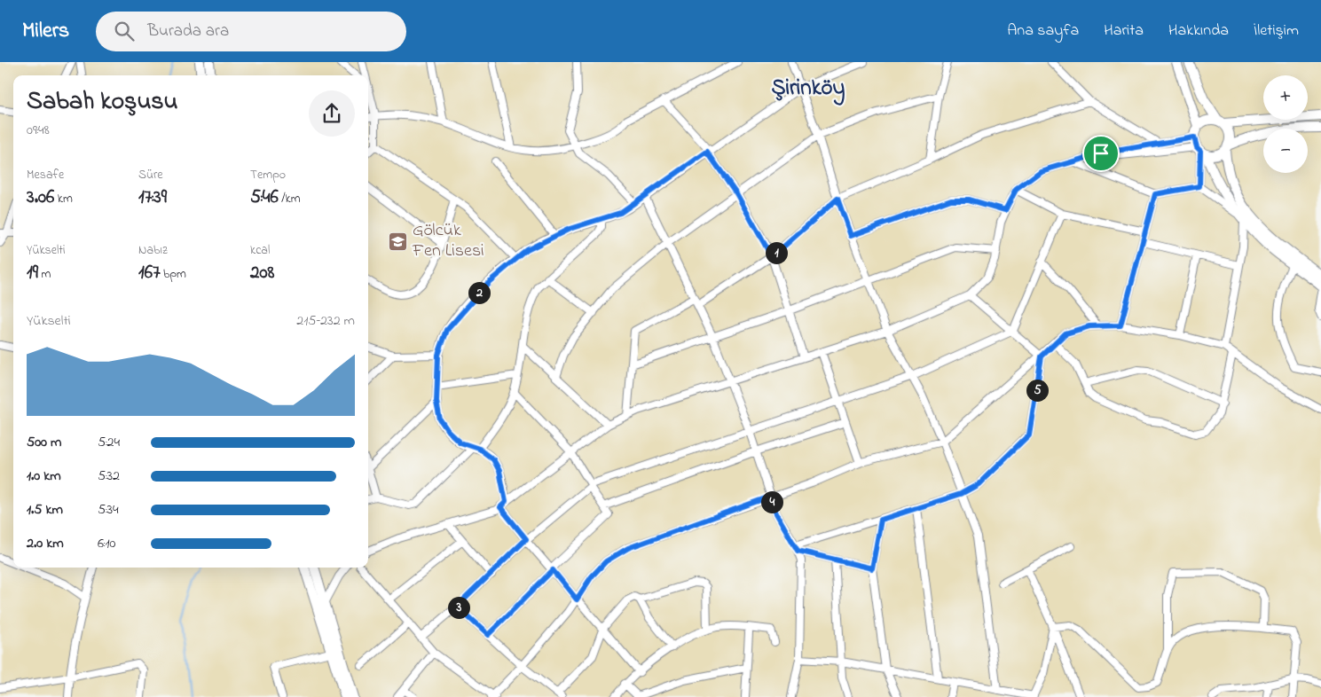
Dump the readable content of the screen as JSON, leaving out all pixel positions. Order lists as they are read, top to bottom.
{
  "districts": ["Şirinköy"],
  "places": {
    "school or university": ["Gölcük Fen Lisesi"]
  },
  "page": {
    "header": "Milers",
    "search": "Burada ara",
    "nav": [
      "Ana sayfa",
      "Harita",
      "Hakkında",
      "İletişim"
    ],
    "map_buttons": ["+", "−"],
    "heading": ["Sabah koşusu", "09:48"],
    "stats": [
      ["Mesafe", "3.06 km"],
      ["Süre", "17:39"],
      ["Tempo", "5:46 /km"],
      ["Yükselti", "19 m"],
      ["Nabız", "167 bpm"],
      ["kcal", "208"]
    ],
    "pins": [
      "1",
      "2",
      "5",
      "4",
      "3"
    ],
    "chart": ["Yükselti", "215–232 m"],
    "list": [
      {
        "name": "500 m",
        "note": "5:24"
      },
      {
        "name": "1.0 km",
        "note": "5:32"
      },
      {
        "name": "1.5 km",
        "note": "5:34"
      },
      {
        "name": "2.0 km",
        "note": "6:10"
      }
    ]
  }
}
